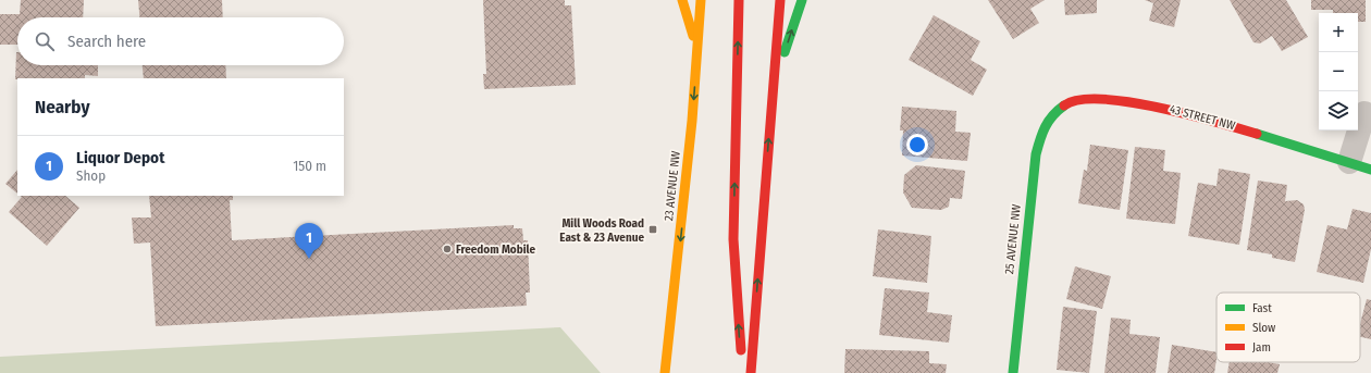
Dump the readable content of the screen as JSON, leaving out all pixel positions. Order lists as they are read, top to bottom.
{
  "streets": {
    "main road": ["43 STREET NW", "23 AVENUE NW", "25 AVENUE NW"]
  },
  "crossings": [
    ["43 STREET NW", "25 AVENUE NW"]
  ],
  "places": {
    "transit": ["Mill Woods Road East & 23 Avenue"],
    "other": ["Freedom Mobile"]
  },
  "legend": ["Fast", "Slow", "Jam"],
  "page": {
    "map_buttons": ["+", "−"],
    "search": "Search here",
    "heading": "Nearby",
    "list": [
      {
        "mark": "1",
        "name": "Liquor Depot",
        "note": "Shop",
        "value": "150 m"
      }
    ],
    "pins": "1"
  }
}
